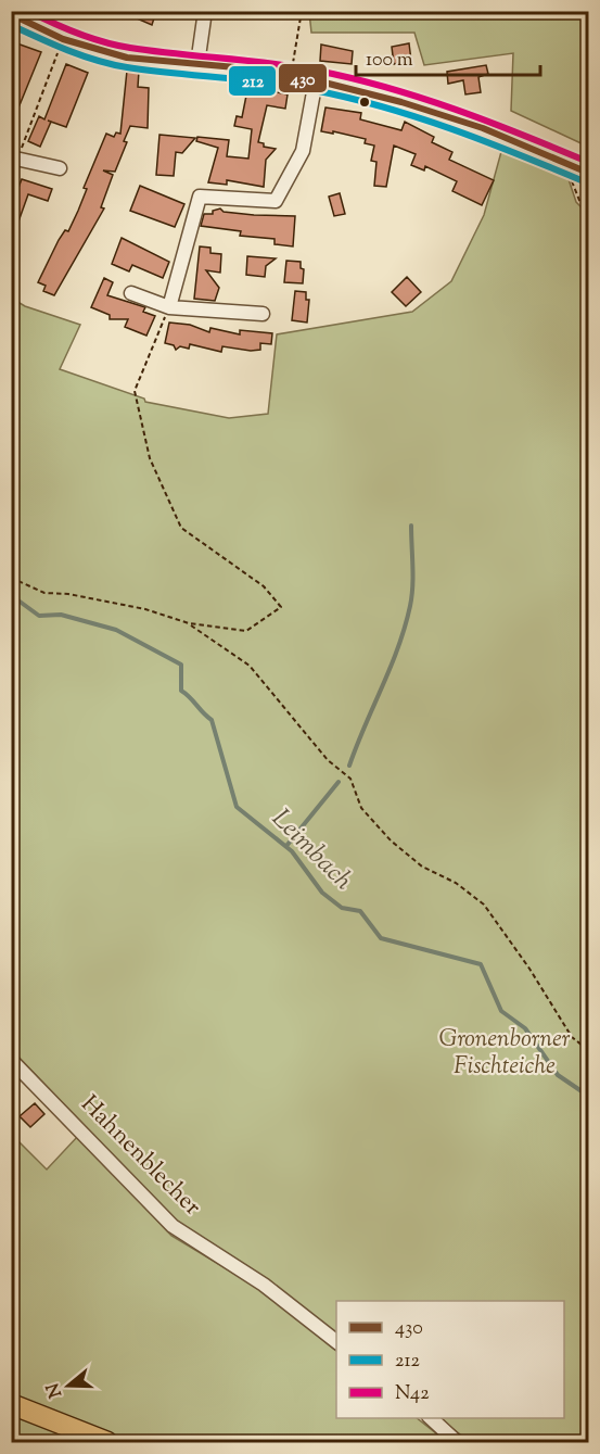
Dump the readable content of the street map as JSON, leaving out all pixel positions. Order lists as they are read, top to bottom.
{
  "streets": {
    "street": ["Hahnenblecher"]
  },
  "water": ["Leimbach"],
  "parks": ["Gronenborner Fischteiche"],
  "lines": ["transit line N42", "transit line 430", "transit line 212"],
  "legend": ["430", "212", "N42"],
  "scale_bar": "100 m",
  "north": "left"
}
